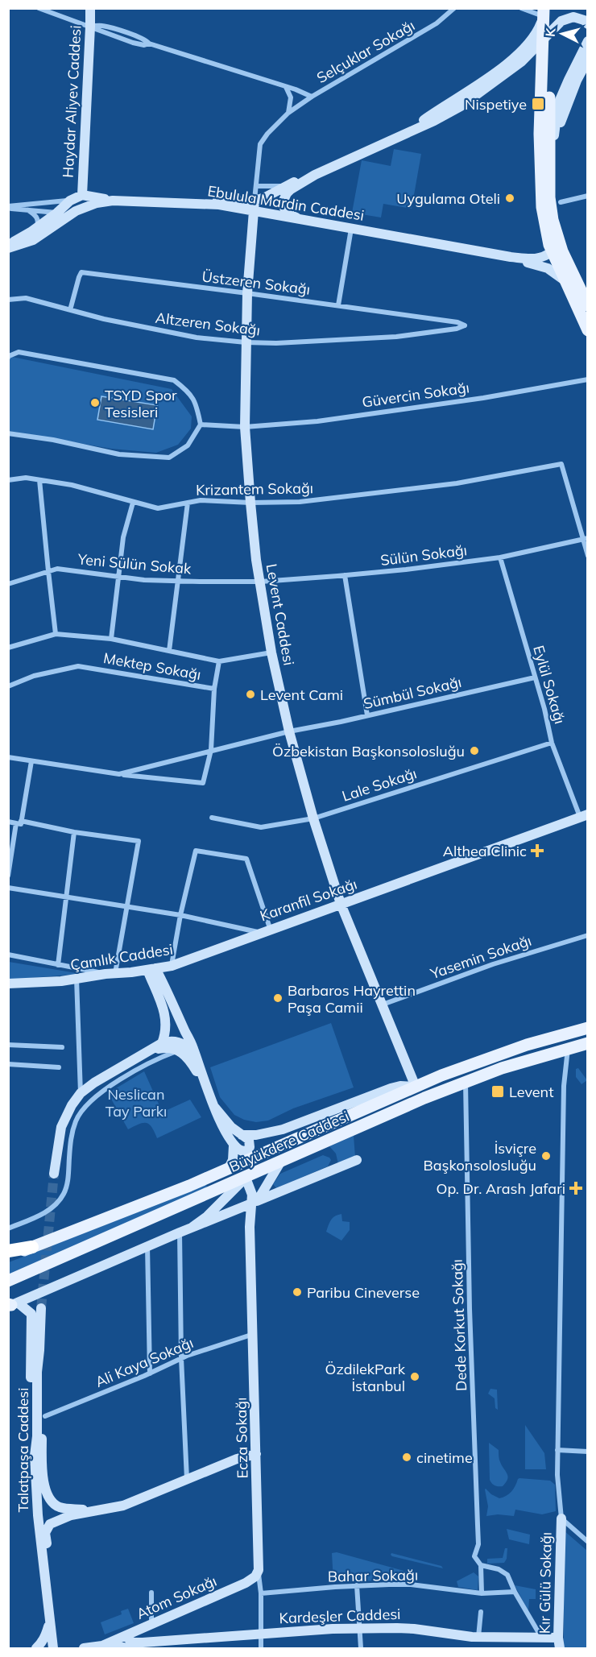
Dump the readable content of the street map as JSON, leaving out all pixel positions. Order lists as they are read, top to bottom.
{
  "streets": {
    "main road": ["Büyükdere Caddesi"],
    "street": [
      "Selçuklar Sokağı",
      "Haydar Aliyev Caddesi",
      "Ebulula Mardin Caddesi",
      "Üstzeren Sokağı",
      "Altzeren Sokağı",
      "Güvercin Sokağı",
      "Krizantem Sokağı",
      "Sülün Sokağı",
      "Yeni Sülün Sokak",
      "Levent Caddesi",
      "Mektep Sokağı",
      "Eylül Sokağı",
      "Sümbül Sokağı",
      "Lale Sokağı",
      "Karanfil Sokağı",
      "Çamlık Caddesi",
      "Yasemin Sokağı",
      "Dede Korkut Sokağı",
      "Ali Kaya Sokağı",
      "Ecza Sokağı",
      "Talatpaşa Caddesi",
      "Bahar Sokağı",
      "Kır Gülü Sokağı",
      "Atom Sokağı",
      "Kardeşler Caddesi"
    ]
  },
  "crossings": [
    ["Selçuklar Sokağı", "Levent Caddesi"],
    ["Ebulula Mardin Caddesi", "Levent Caddesi"],
    ["Üstzeren Sokağı", "Altzeren Sokağı"],
    ["Üstzeren Sokağı", "Levent Caddesi"],
    ["Altzeren Sokağı", "Levent Caddesi"],
    ["Güvercin Sokağı", "Levent Caddesi"],
    ["Krizantem Sokağı", "Sülün Sokağı"],
    ["Krizantem Sokağı", "Levent Caddesi"],
    ["Sülün Sokağı", "Yeni Sülün Sokak"],
    ["Sülün Sokağı", "Levent Caddesi"],
    ["Sülün Sokağı", "Eylül Sokağı"],
    ["Yeni Sülün Sokak", "Levent Caddesi"],
    ["Levent Caddesi", "Mektep Sokağı"],
    ["Levent Caddesi", "Sümbül Sokağı"],
    ["Levent Caddesi", "Lale Sokağı"],
    ["Levent Caddesi", "Karanfil Sokağı"],
    ["Levent Caddesi", "Yasemin Sokağı"],
    ["Levent Caddesi", "Büyükdere Caddesi"],
    ["Eylül Sokağı", "Sümbül Sokağı"],
    ["Eylül Sokağı", "Lale Sokağı"],
    ["Eylül Sokağı", "Karanfil Sokağı"],
    ["Karanfil Sokağı", "Çamlık Caddesi"],
    ["Büyükdere Caddesi", "Dede Korkut Sokağı"],
    ["Dede Korkut Sokağı", "Bahar Sokağı"],
    ["Ali Kaya Sokağı", "Ecza Sokağı"],
    ["Ecza Sokağı", "Bahar Sokağı"],
    ["Ecza Sokağı", "Atom Sokağı"],
    ["Ecza Sokağı", "Kardeşler Caddesi"],
    ["Kır Gülü Sokağı", "Kardeşler Caddesi"],
    ["Atom Sokağı", "Kardeşler Caddesi"]
  ],
  "parks": ["Neslican Tay Parkı"],
  "places": {
    "transit": ["Nispetiye", "Levent"],
    "other": [
      "Uygulama Oteli",
      "TSYD Spor Tesisleri",
      "Levent Cami",
      "Özbekistan Başkonsolosluğu",
      "Barbaros Hayrettin Paşa Camii",
      "İsviçre Başkonsolosluğu",
      "Paribu Cineverse",
      "ÖzdilekPark İstanbul",
      "cinetime"
    ],
    "health": ["Althea Clinic", "Op. Dr. Arash Jafari"]
  },
  "north": "left"
}
